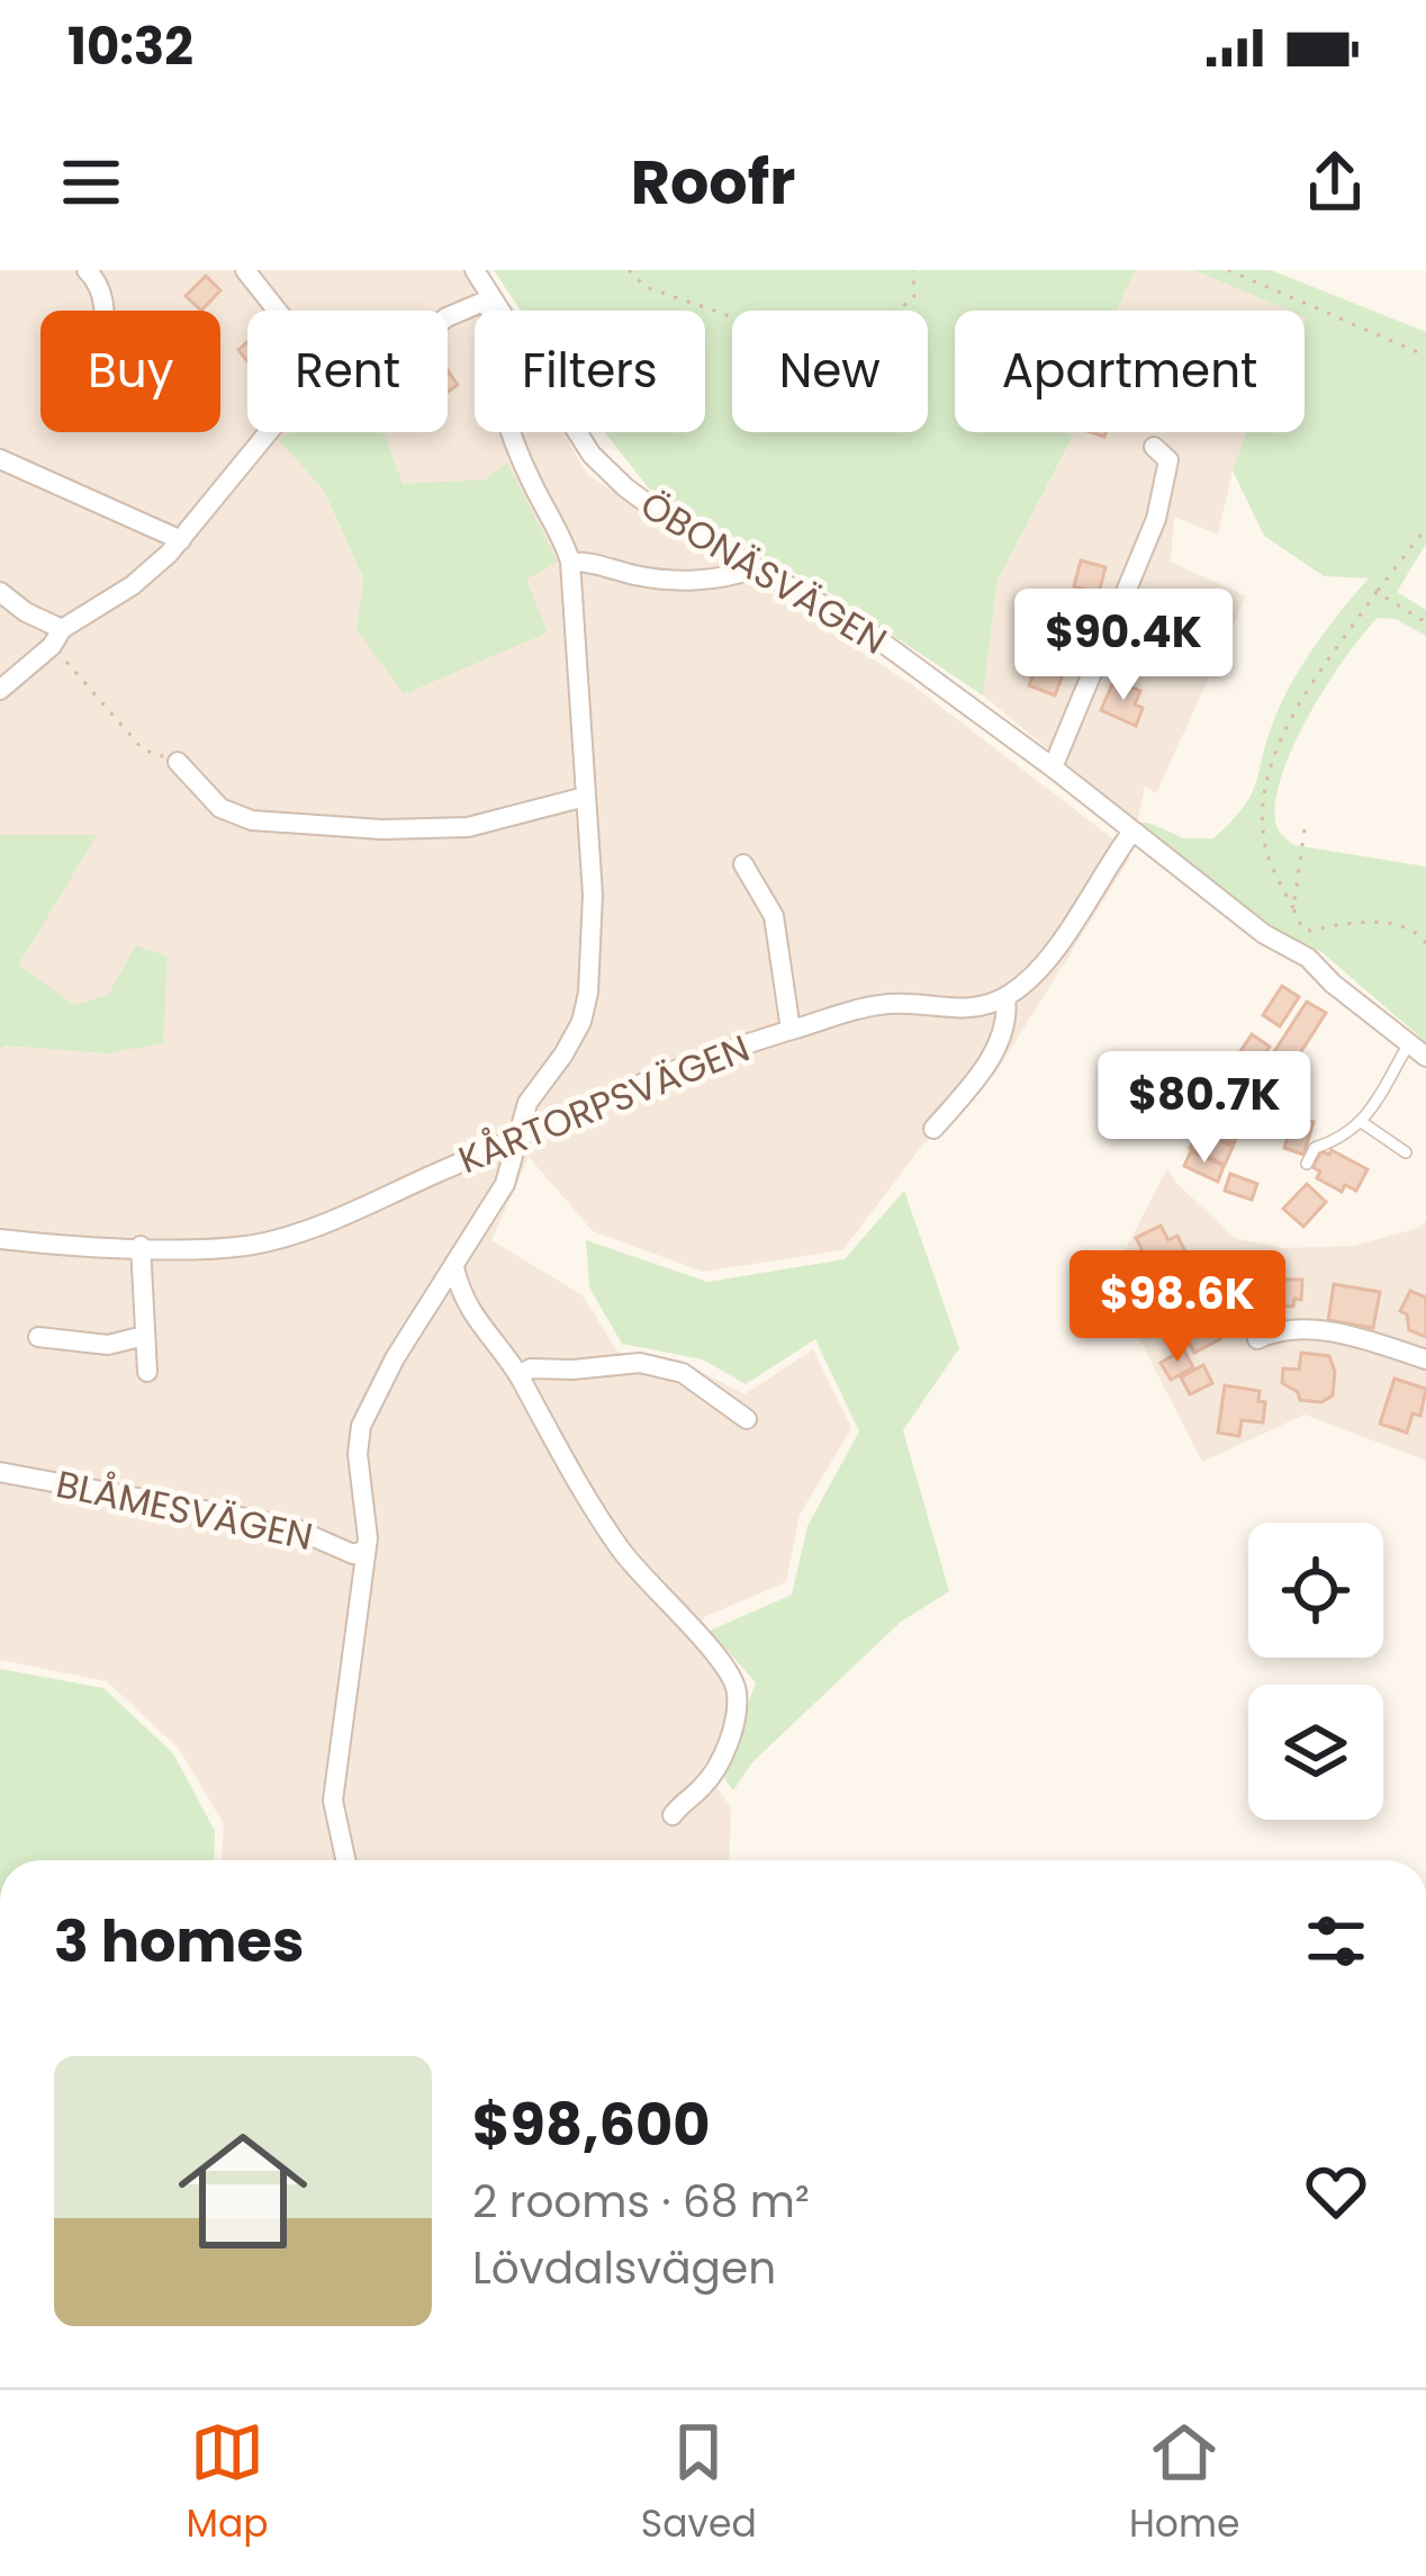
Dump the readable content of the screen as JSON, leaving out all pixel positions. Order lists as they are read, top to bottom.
{
  "streets": {
    "street": ["ÖBONÄSVÄGEN", "KÅRTORPSVÄGEN", "BLÅMESVÄGEN"]
  },
  "crossings": [
    ["ÖBONÄSVÄGEN", "BLÅMESVÄGEN"],
    ["KÅRTORPSVÄGEN", "BLÅMESVÄGEN"]
  ],
  "page": {
    "status": "10:32",
    "header": "Roofr",
    "chip": [
      "Buy",
      "Rent",
      "Filters",
      "New",
      "Apartment"
    ],
    "price": ["$90.4K", "$80.7K", "$98.6K"],
    "heading": "3 homes",
    "list": [
      {
        "name": "$98,600",
        "note": "2 rooms · 68 m² · Lövdalsvägen"
      }
    ],
    "tabs": ["Map", "Saved", "Home"]
  }
}
